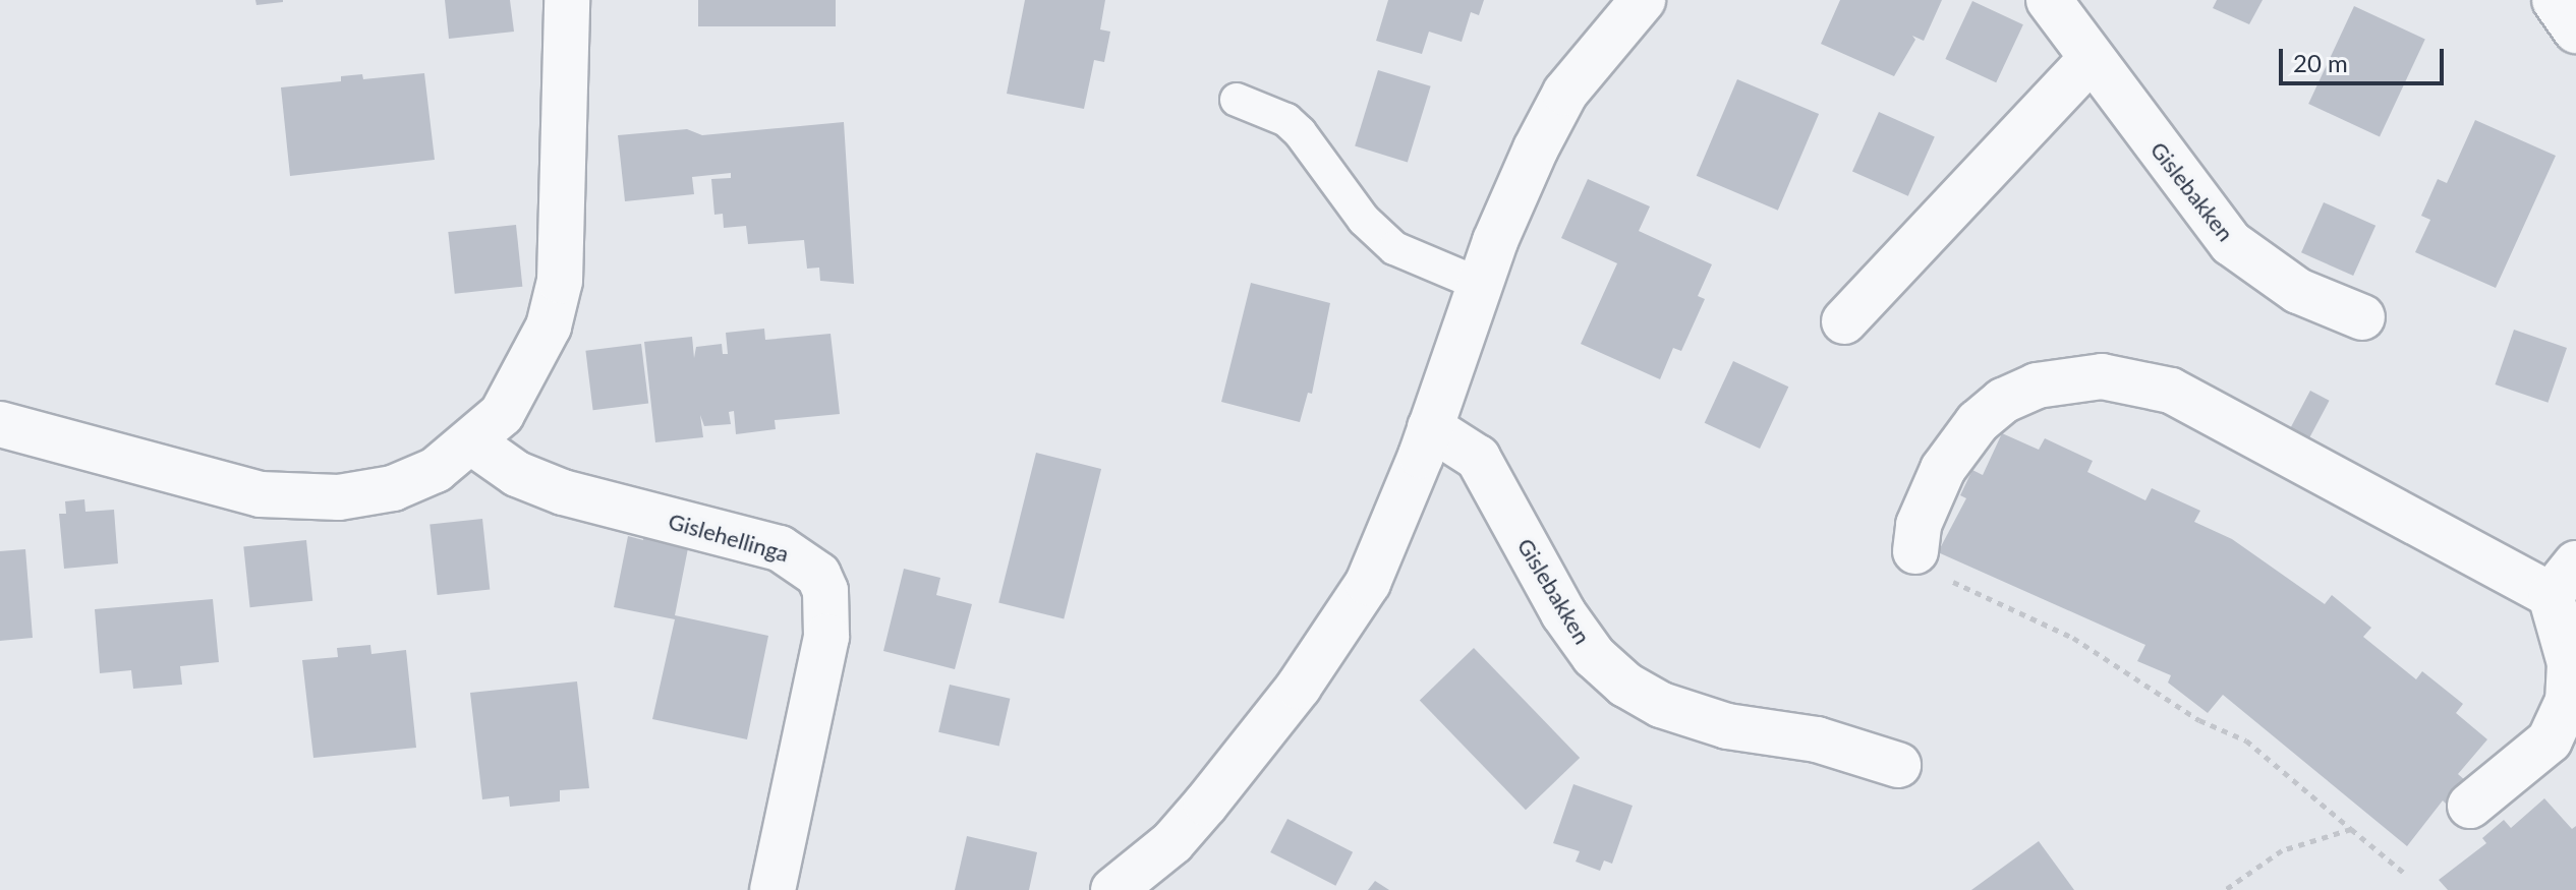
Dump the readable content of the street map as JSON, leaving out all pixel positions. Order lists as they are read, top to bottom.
{
  "streets": {
    "street": ["Gislebakken", "Gislehellinga"]
  },
  "scale_bar": "20 m"
}
